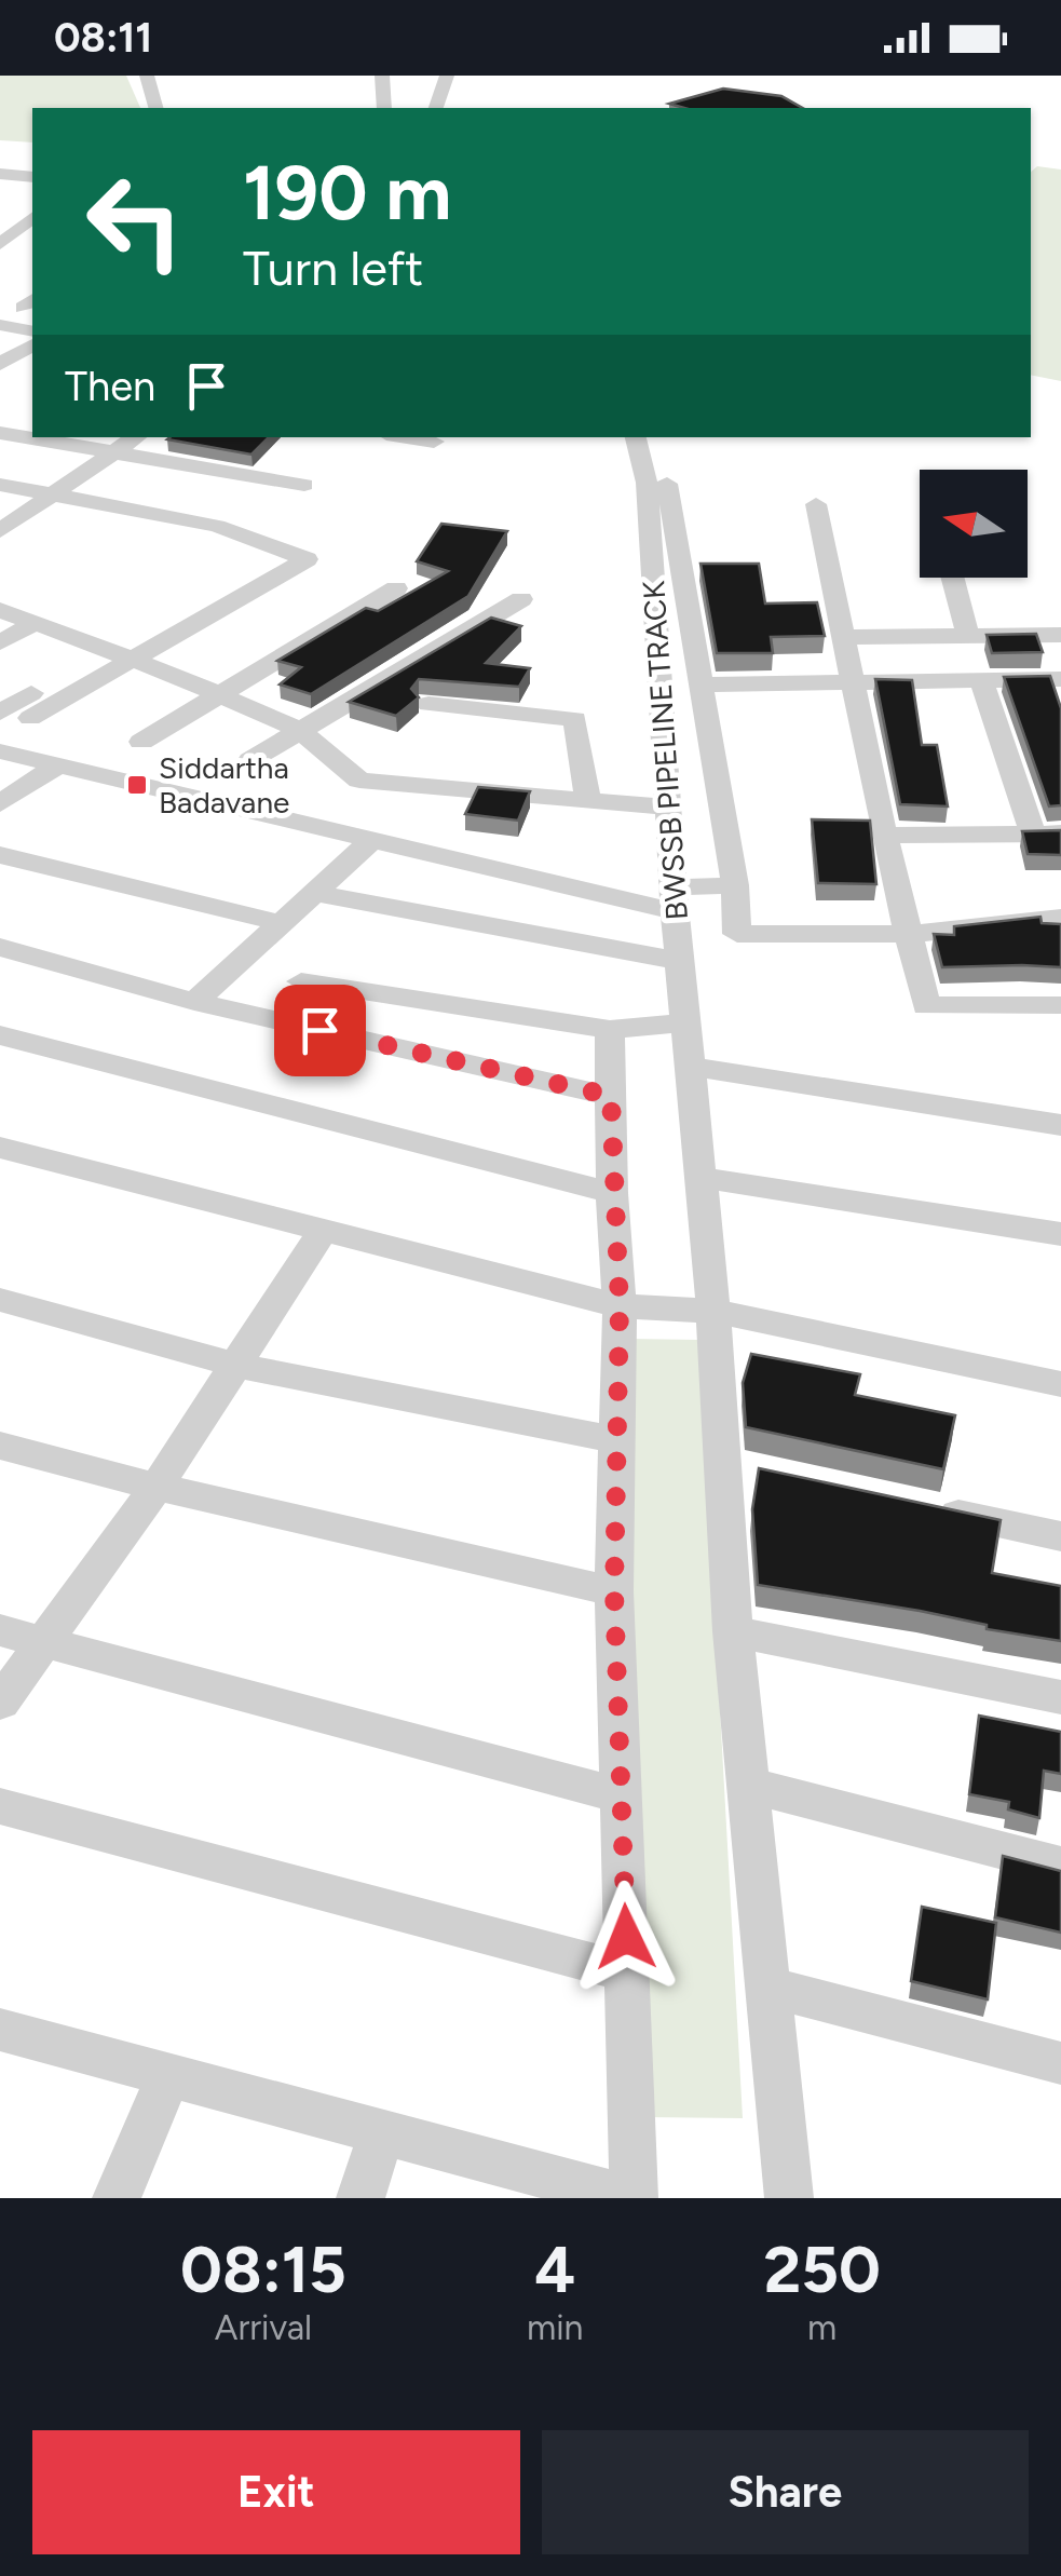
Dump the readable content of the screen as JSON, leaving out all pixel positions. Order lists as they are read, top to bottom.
{
  "streets": {
    "street": ["BWSSB PIPELINE TRACK"]
  },
  "places": {
    "transit": ["Siddartha Badavane"]
  },
  "north": "left",
  "page": {
    "status": "08:11",
    "turn": ["190 m", "Turn left"],
    "then": "Then",
    "eta": [
      "08:15",
      "Arrival",
      "4",
      "min",
      "250",
      "m"
    ],
    "buttons": ["Exit", "Share"]
  }
}
